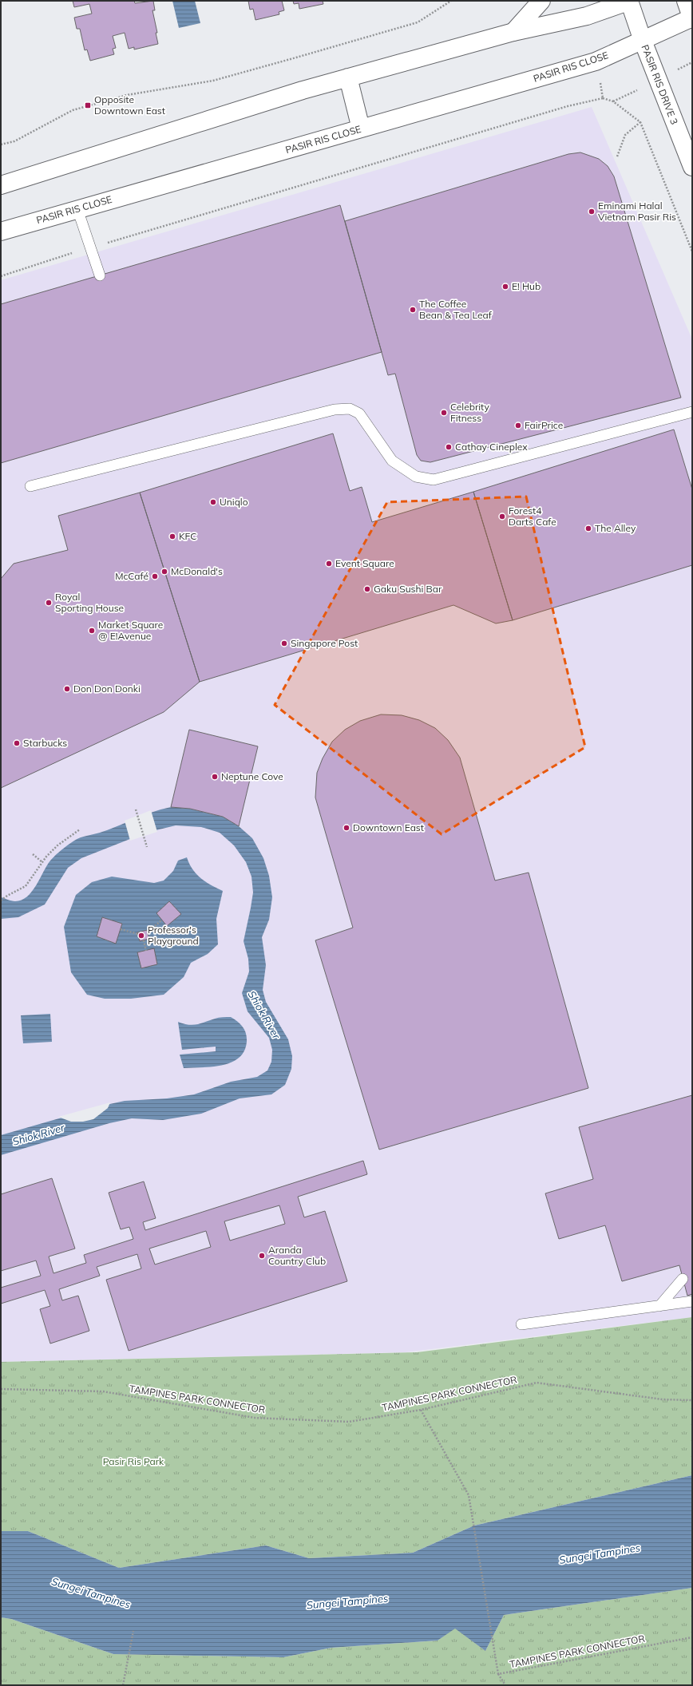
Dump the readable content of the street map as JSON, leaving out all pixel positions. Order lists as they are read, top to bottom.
{
  "streets": {
    "street": ["PASIR RIS CLOSE", "PASIR RIS DRIVE 3"],
    "path": ["TAMPINES PARK CONNECTOR"]
  },
  "crossings": [
    ["PASIR RIS CLOSE", "PASIR RIS DRIVE 3"]
  ],
  "water": ["Shiok River", "Sungei Tampines"],
  "parks": ["Pasir Ris Park"],
  "places": {
    "transit": ["Opposite Downtown East"],
    "other": [
      "Eminami Halal Vietnam Pasir Ris",
      "E! Hub",
      "The Coffee Bean & Tea Leaf",
      "Celebrity Fitness",
      "FairPrice",
      "Cathay Cineplex",
      "Uniqlo",
      "Forest4 Darts Cafe",
      "The Alley",
      "KFC",
      "Event Square",
      "McDonald's",
      "McCafé",
      "Gaku Sushi Bar",
      "Royal Sporting House",
      "Market Square @ E!Avenue",
      "Singapore Post",
      "Don Don Donki",
      "Starbucks",
      "Neptune Cove",
      "Downtown East",
      "Professor's Playground",
      "Aranda Country Club"
    ]
  }
}
